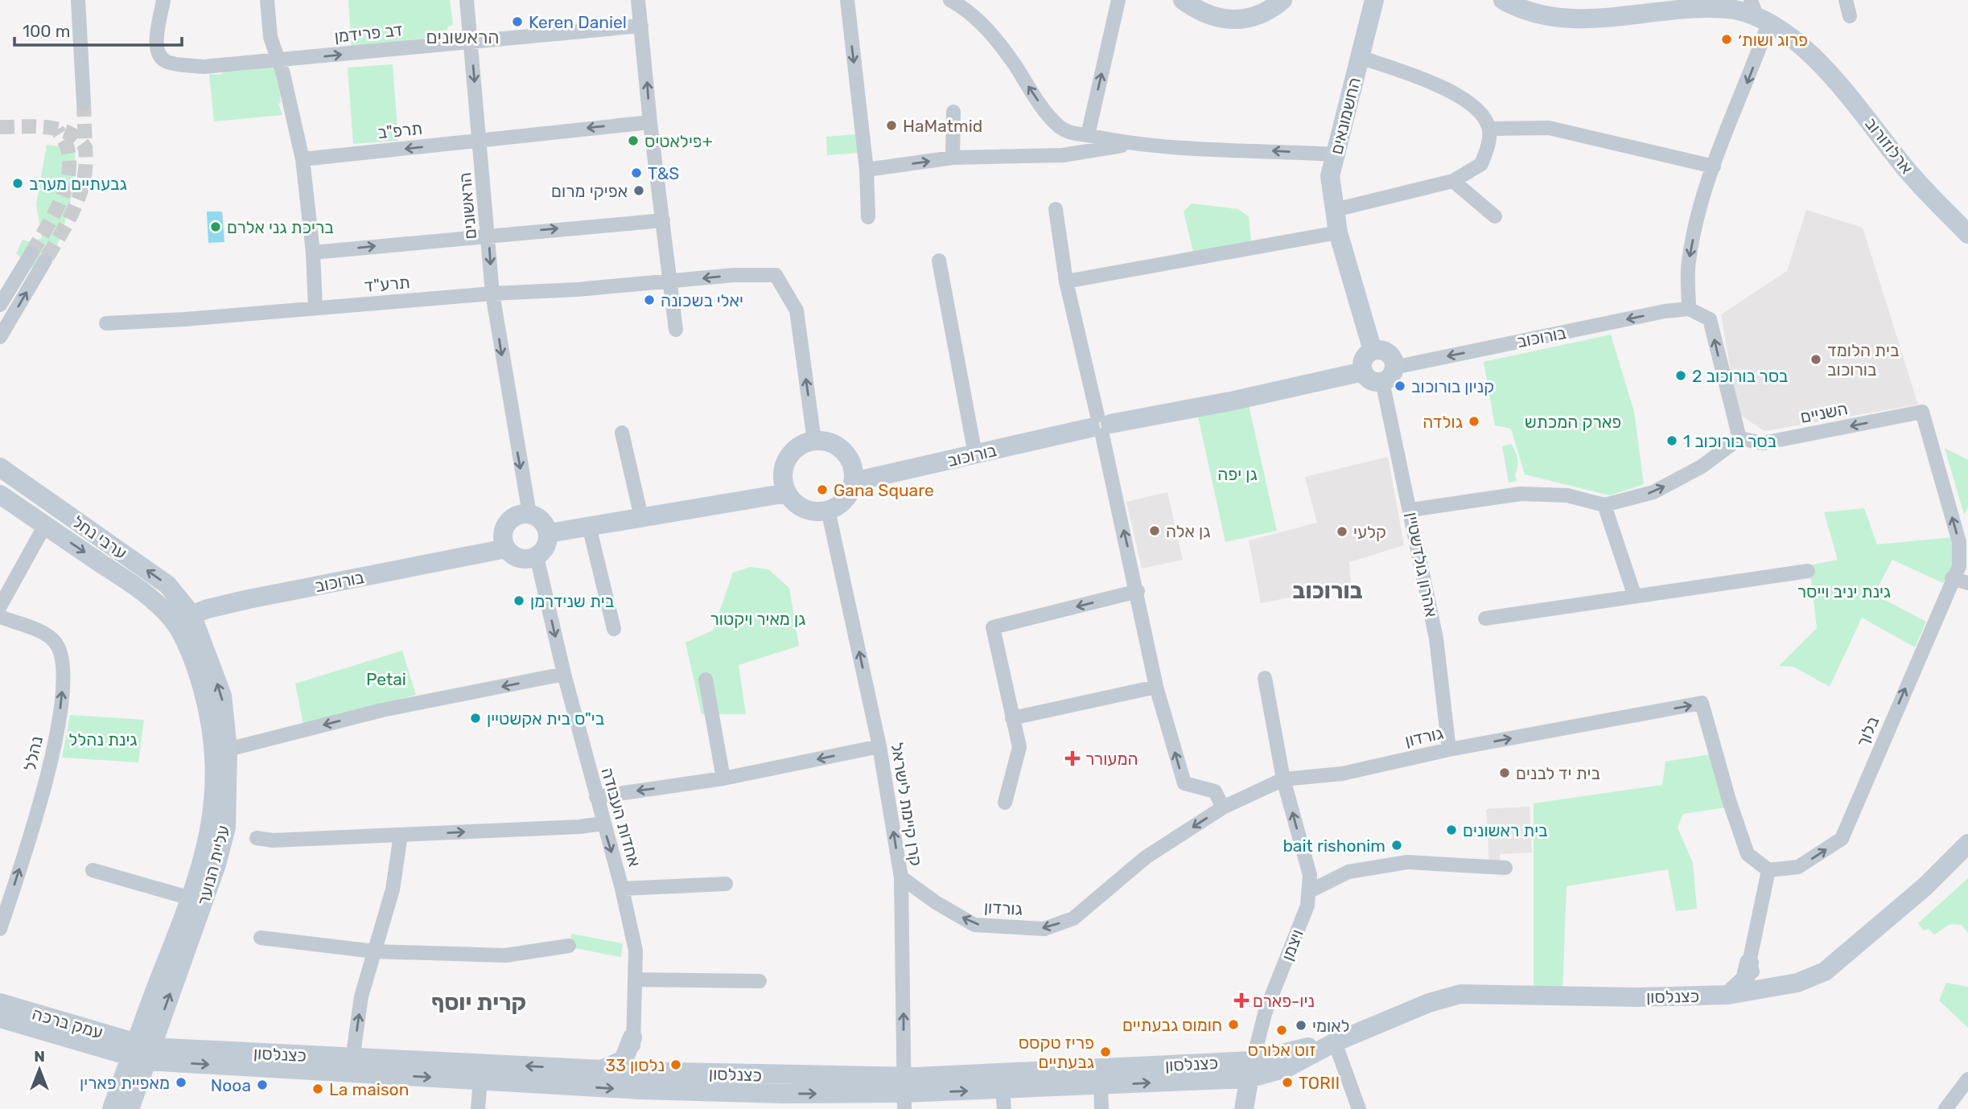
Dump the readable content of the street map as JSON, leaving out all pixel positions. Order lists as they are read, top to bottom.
{
  "streets": {
    "street": [
      "דב פרידמן",
      "החשמונאים",
      "תרפ\"ב",
      "ארלוזורוב",
      "הראשונים",
      "תרע\"ד",
      "בורוכוב",
      "השניים",
      "ערבי נחל",
      "אהרון גולדשטיין",
      "בלוך",
      "גורדון",
      "נהלל",
      "קרן קיימת לישראל",
      "אחדות העבודה",
      "עליית הנוער",
      "ויצמן",
      "כצנלסון",
      "עמק ברכה"
    ]
  },
  "crossings": [
    ["דב פרידמן", "הראשונים"],
    ["תרפ\"ב", "הראשונים"],
    ["הראשונים", "תרע\"ד"],
    ["הראשונים", "בורוכוב"],
    ["הראשונים", "אחדות העבודה"],
    ["בורוכוב", "ערבי נחל"],
    ["בורוכוב", "אהרון גולדשטיין"],
    ["בורוכוב", "קרן קיימת לישראל"],
    ["בורוכוב", "אחדות העבודה"],
    ["בורוכוב", "עליית הנוער"],
    ["השניים", "בלוך"],
    ["ערבי נחל", "עליית הנוער"],
    ["אהרון גולדשטיין", "גורדון"],
    ["בלוך", "גורדון"],
    ["גורדון", "קרן קיימת לישראל"],
    ["גורדון", "ויצמן"],
    ["קרן קיימת לישראל", "כצנלסון"],
    ["אחדות העבודה", "כצנלסון"],
    ["עליית הנוער", "כצנלסון"],
    ["עליית הנוער", "עמק ברכה"],
    ["ויצמן", "כצנלסון"],
    ["כצנלסון", "עמק ברכה"]
  ],
  "one_way": [
    "דב פרידמן",
    "הראשונים",
    "בלוך",
    "נהלל",
    "קרן קיימת לישראל"
  ],
  "districts": ["הראשונים", "בורוכוב", "קרית יוסף"],
  "parks": [
    "פארק המכתש",
    "גן יפה",
    "גינת יניב וייסר",
    "גן מאיר ויקטור",
    "Petai",
    "גינת נהלל"
  ],
  "places": {
    "other": [
      "Keren Daniel",
      "פרוג ושות׳",
      "HaMatmid",
      "פילאטיס+",
      "T&S",
      "גבעתיים מערב",
      "אפיקי מרום",
      "בריכת גני אלרם",
      "יאלי בשכונה",
      "בית הלומד בורוכוב",
      "בסר בורוכוב 2",
      "קניון בורוכוב",
      "גולדה",
      "בסר בורוכוב 1",
      "Gana Square",
      "גן אלה",
      "קלעי",
      "בית שנידרמן",
      "בי\"ס בית אקשטיין",
      "בית יד לבנים",
      "בית ראשונים",
      "bait rishonim",
      "חומוס גבעתיים",
      "לאומי",
      "זוט אלורס",
      "פריז טקסס גבעתיים",
      "נלסון 33",
      "מאפיית פארין",
      "TORII",
      "Nooa",
      "La maison"
    ],
    "health": ["המעורר", "ניו-פארם"]
  },
  "scale_bar": "100 m",
  "north": "top"
}
